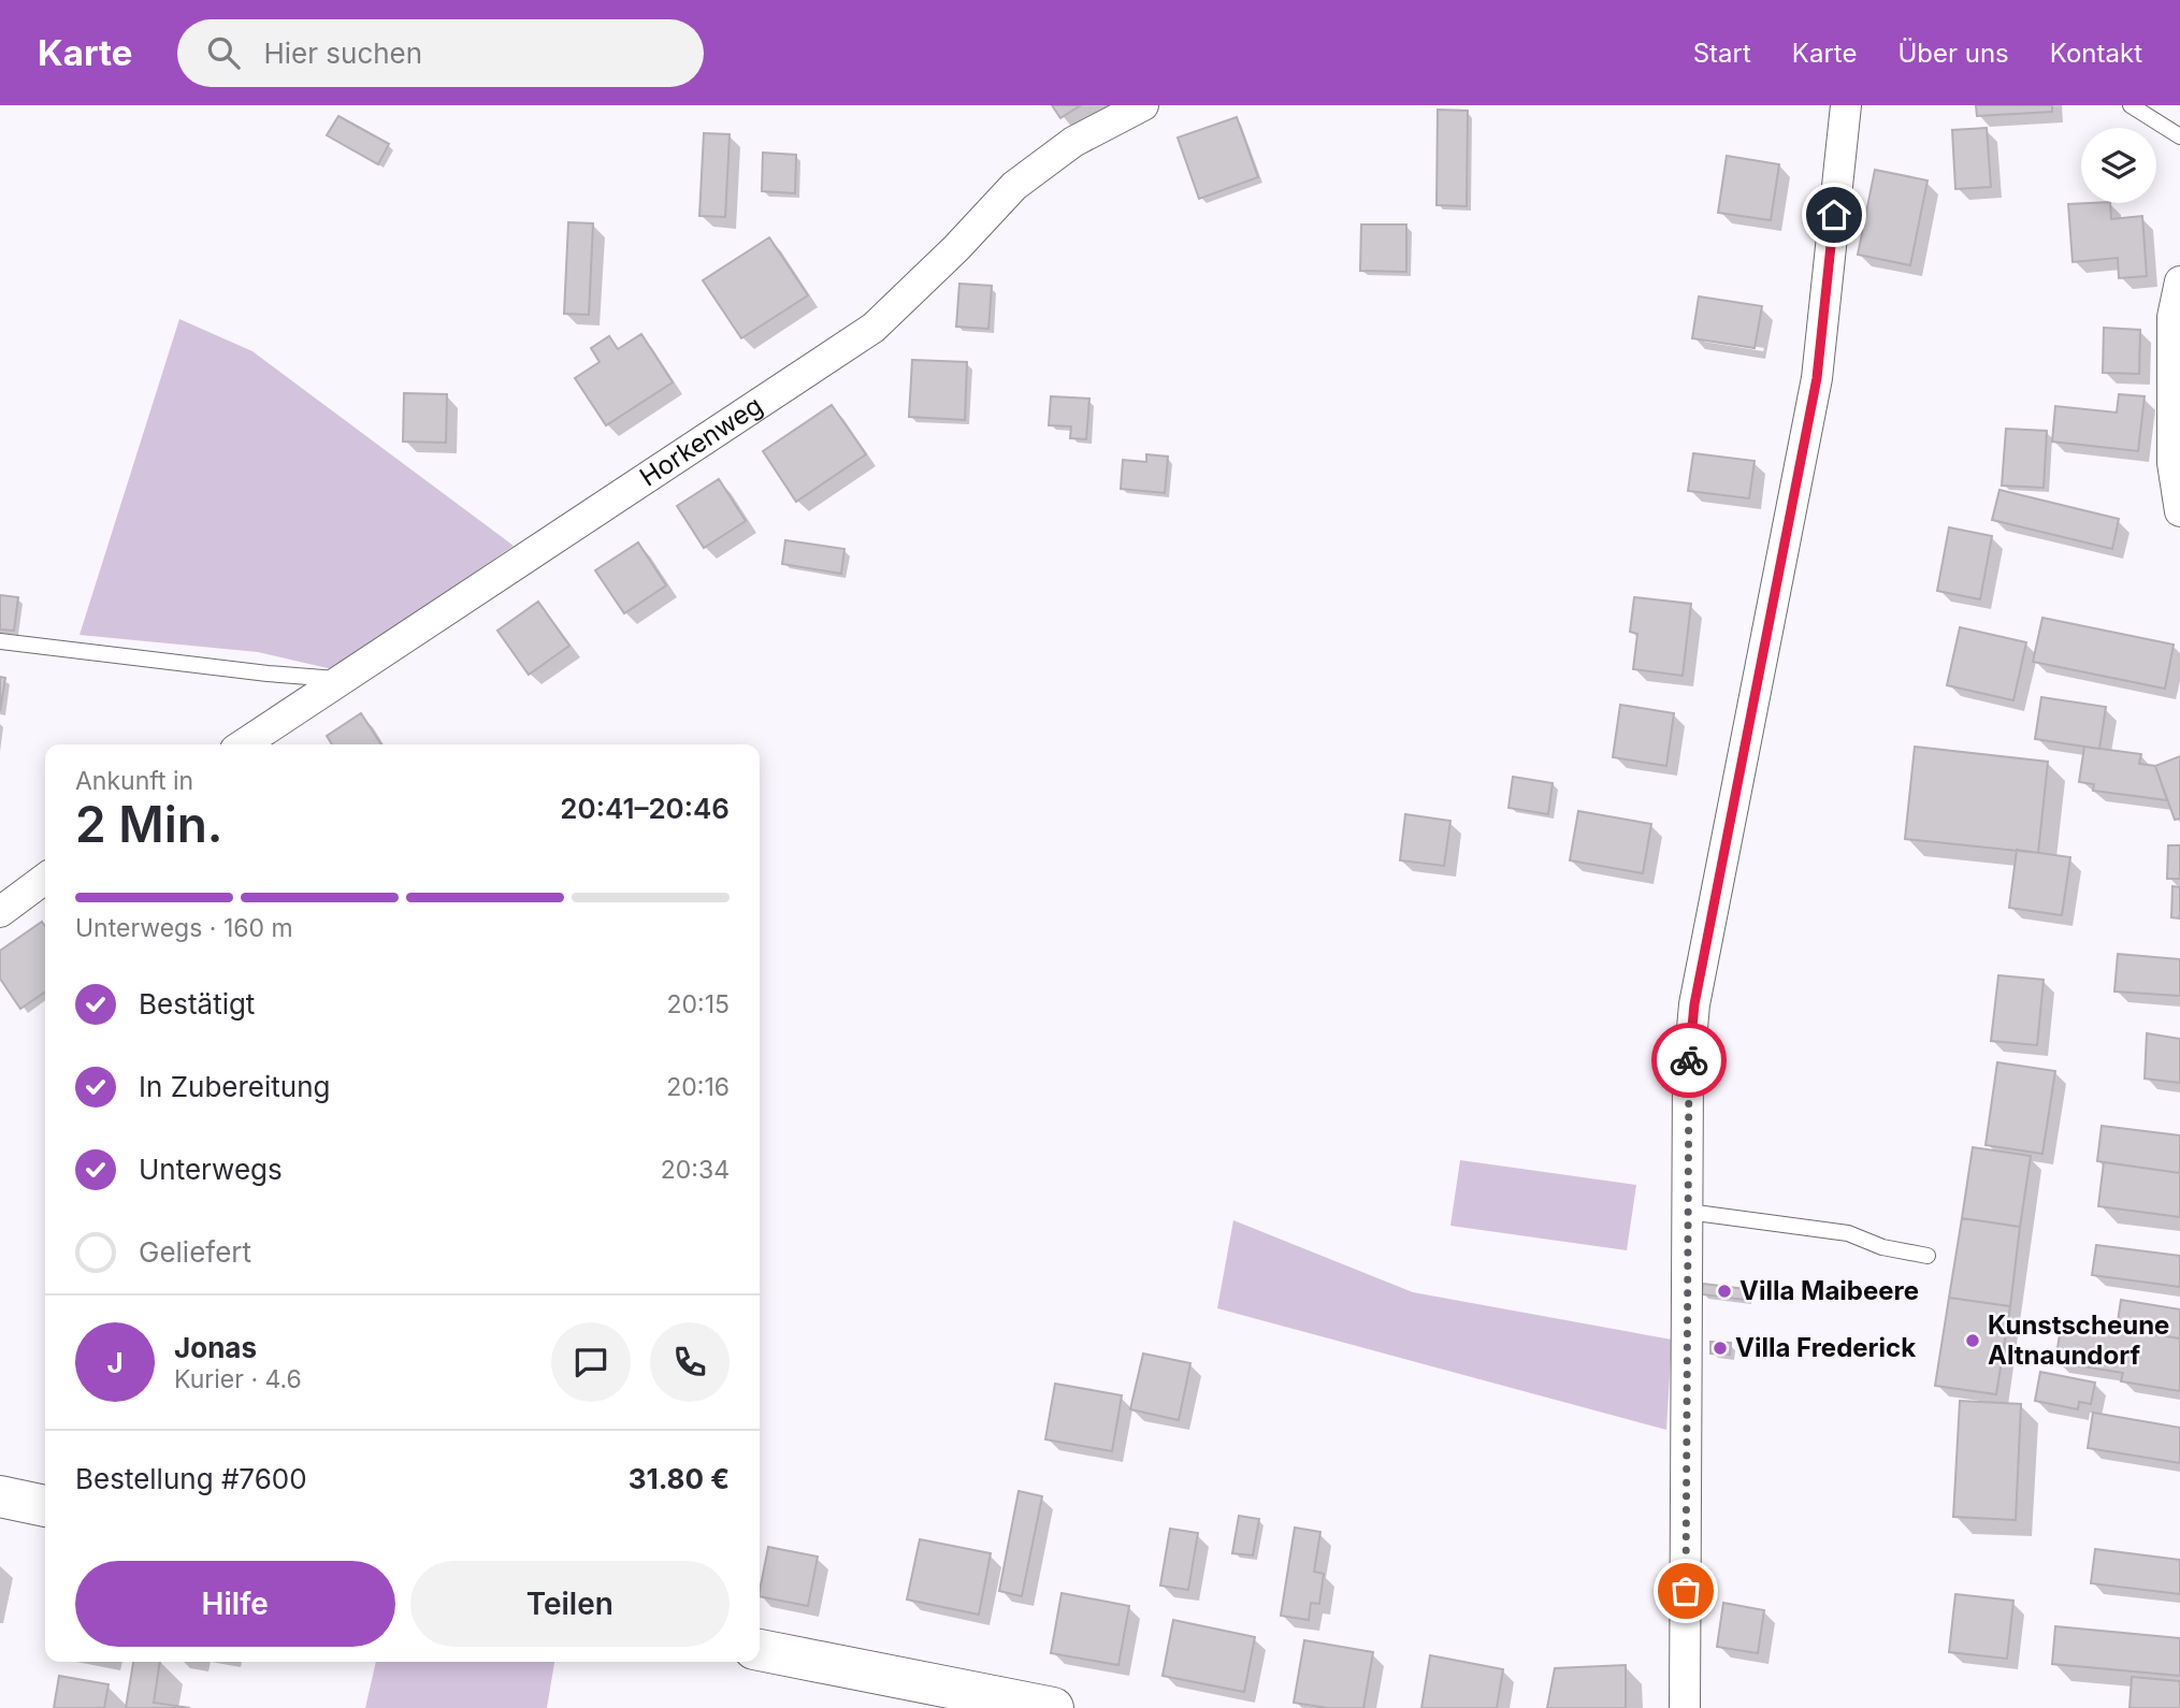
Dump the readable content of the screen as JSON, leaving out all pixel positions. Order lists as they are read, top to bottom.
{
  "streets": {
    "street": ["Horkenweg"]
  },
  "places": ["Villa Maibeere", "Kunstscheune Altnaundorf", "Villa Frederick"],
  "page": {
    "header": "Karte",
    "search": "Hier suchen",
    "nav": [
      "Start",
      "Karte",
      "Über uns",
      "Kontakt"
    ],
    "heading": ["2 Min.", "Ankunft in", "20:41–20:46"],
    "panel": [
      "Jonas",
      "Kurier · 4.6",
      "Bestellung #7600",
      "31.80 €"
    ],
    "bar": "Unterwegs · 160 m",
    "list": [
      ["Bestätigt", "20:15"],
      ["In Zubereitung", "20:16"],
      ["Unterwegs", "20:34"],
      "Geliefert"
    ],
    "round": "J",
    "buttons": ["Hilfe", "Teilen"]
  }
}
